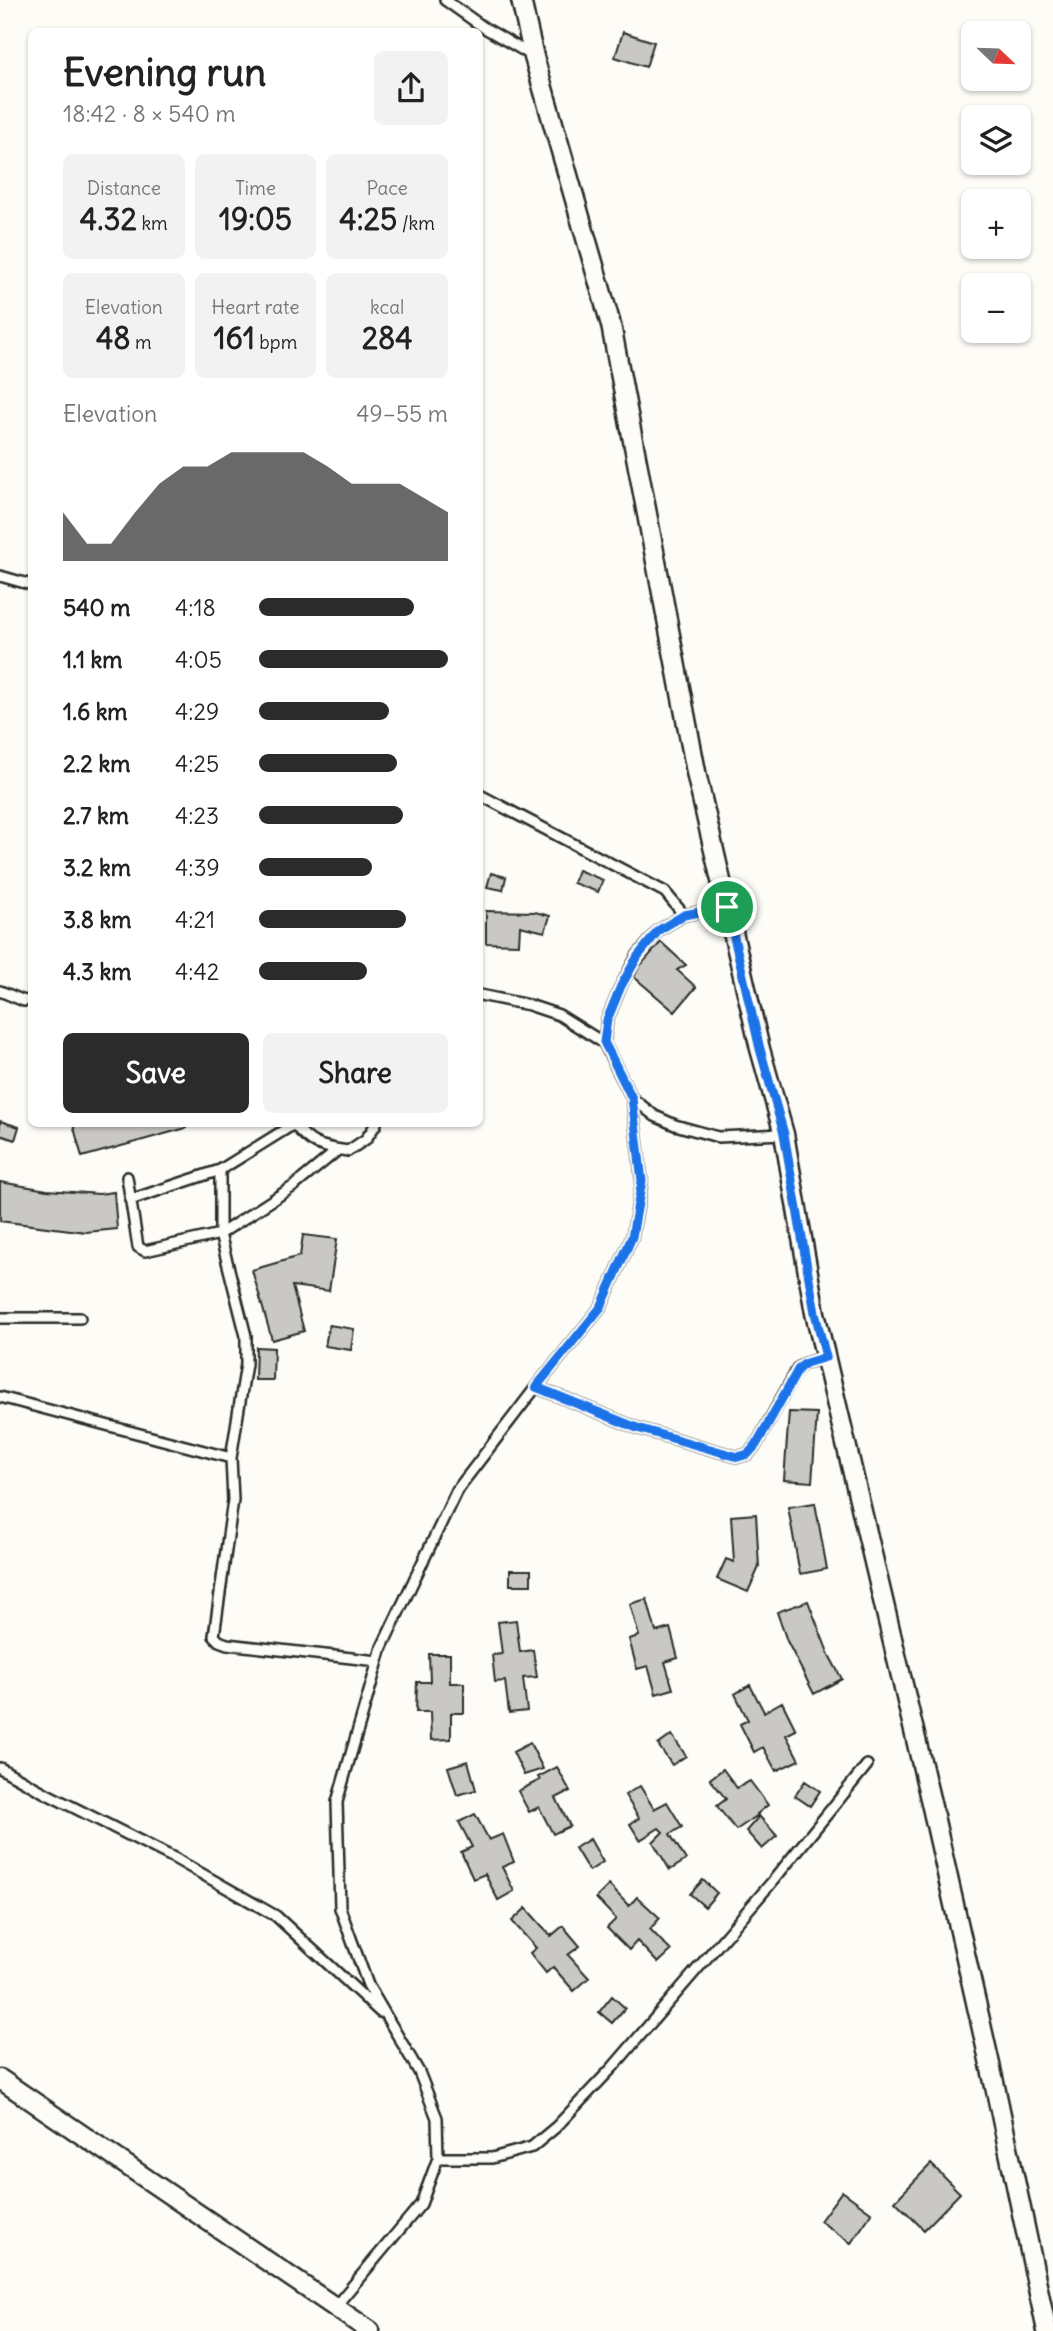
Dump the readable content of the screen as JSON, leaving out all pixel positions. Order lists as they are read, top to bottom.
{
  "north": "bottom right",
  "page": {
    "map_buttons": ["+", "−"],
    "heading": ["Evening run", "18:42 · 8 × 540 m"],
    "stats": [
      ["Distance", "4.32 km"],
      ["Time", "19:05"],
      ["Pace", "4:25 /km"],
      ["Elevation", "48 m"],
      ["Heart rate", "161 bpm"],
      ["kcal", "284"]
    ],
    "chart": ["Elevation", "49–55 m"],
    "list": [
      {
        "name": "540 m",
        "note": "4:18"
      },
      {
        "name": "1.1 km",
        "note": "4:05"
      },
      {
        "name": "1.6 km",
        "note": "4:29"
      },
      {
        "name": "2.2 km",
        "note": "4:25"
      },
      {
        "name": "2.7 km",
        "note": "4:23"
      },
      {
        "name": "3.2 km",
        "note": "4:39"
      },
      {
        "name": "3.8 km",
        "note": "4:21"
      },
      {
        "name": "4.3 km",
        "note": "4:42"
      }
    ],
    "buttons": ["Save", "Share"]
  }
}
